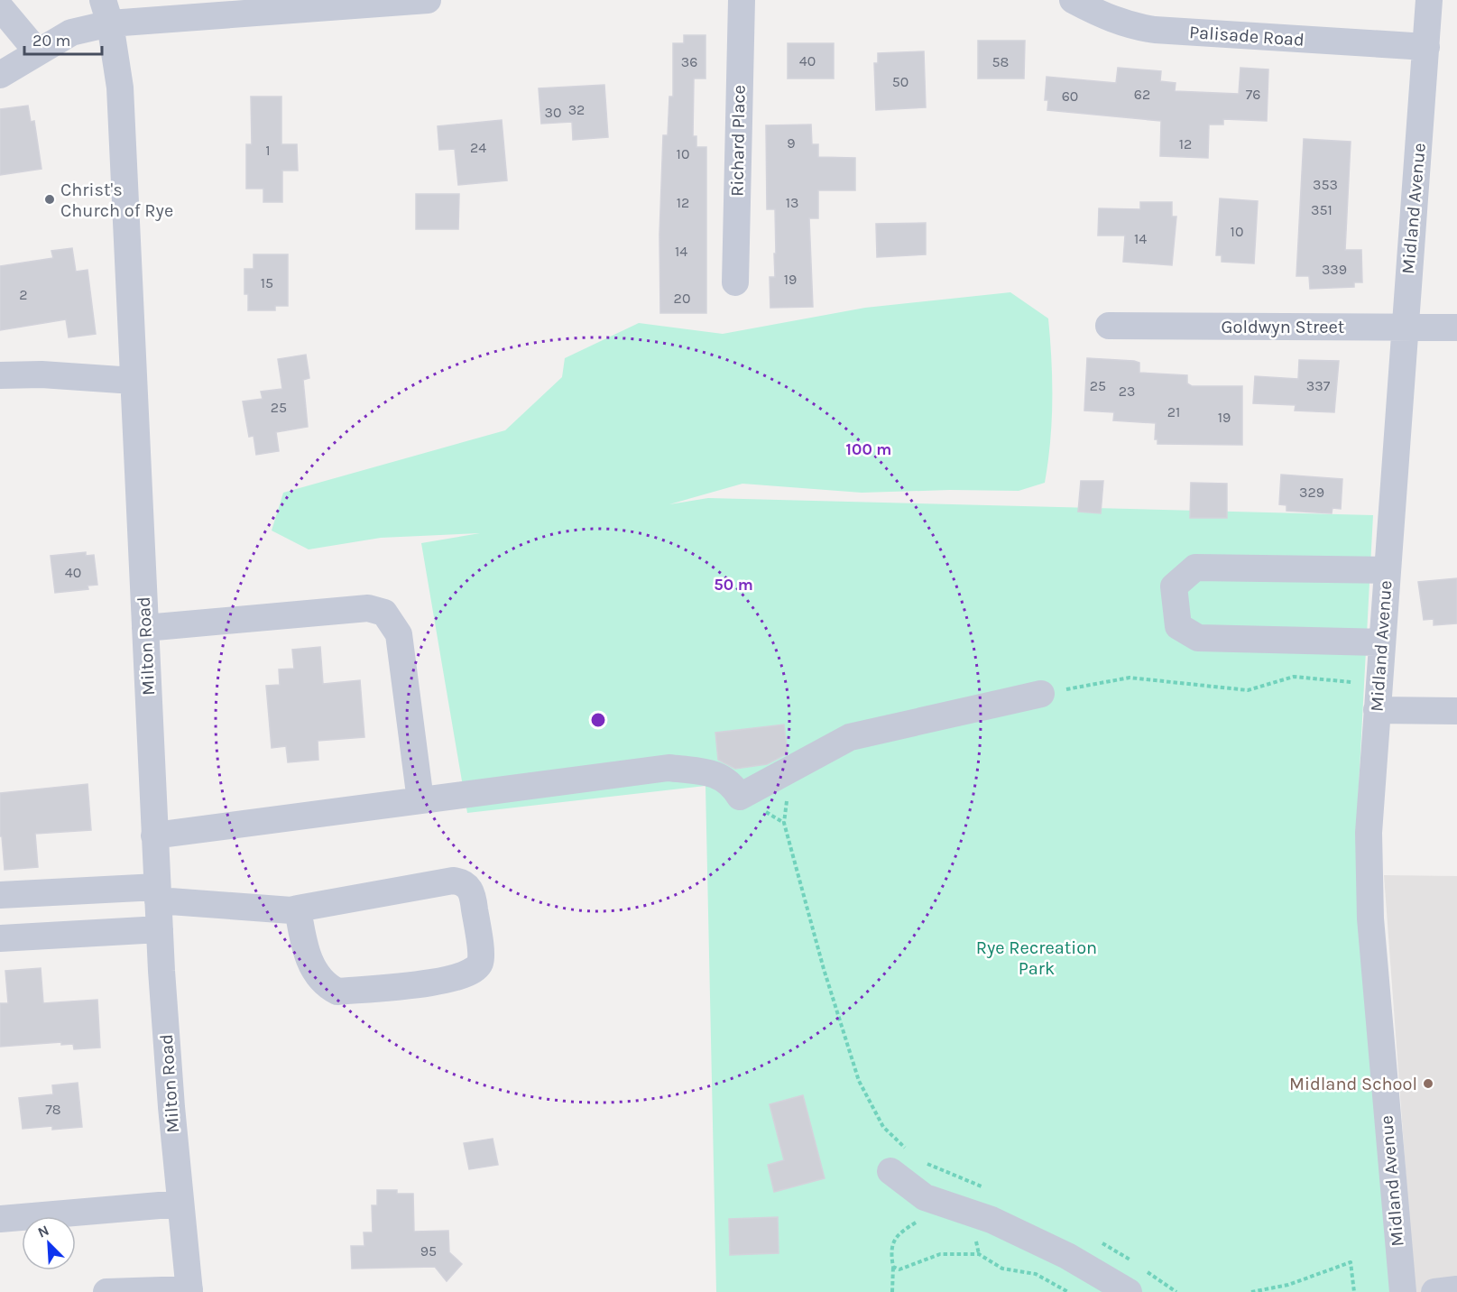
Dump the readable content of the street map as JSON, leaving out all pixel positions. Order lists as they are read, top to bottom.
{
  "streets": {
    "street": [
      "Palisade Road",
      "Richard Place",
      "Midland Avenue",
      "Goldwyn Street",
      "Milton Road"
    ]
  },
  "crossings": [
    ["Palisade Road", "Midland Avenue"],
    ["Midland Avenue", "Goldwyn Street"]
  ],
  "parks": ["Rye Recreation Park"],
  "places": ["Christ's Church of Rye", "Midland School"],
  "house_numbers": [
    "40",
    "36",
    "58",
    "50",
    "62",
    "76",
    "60",
    "32",
    "30",
    "9",
    "12",
    "24",
    "1",
    "10",
    "353",
    "12",
    "13",
    "351",
    "10",
    "14",
    "14",
    "339",
    "19",
    "15",
    "2",
    "20",
    "25",
    "337",
    "23",
    "25",
    "21",
    "19",
    "329",
    "40",
    "78",
    "95"
  ],
  "scale_bar": "20 m",
  "north": "top left",
  "rings": ["100 m", "50 m"]
}
